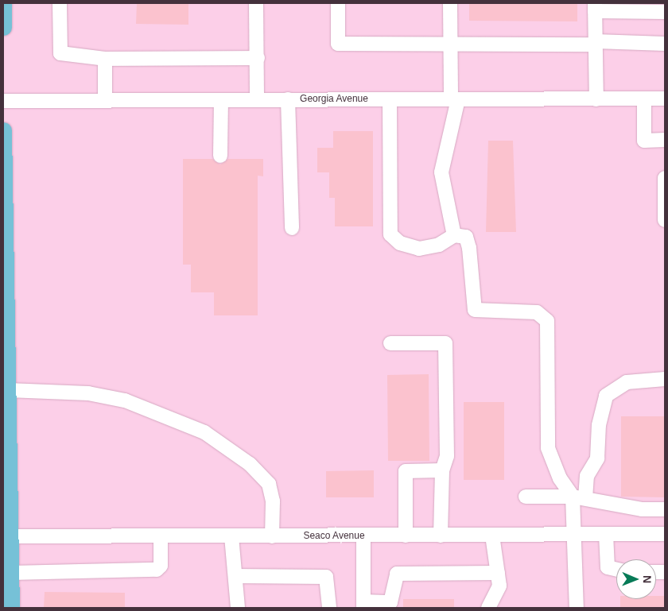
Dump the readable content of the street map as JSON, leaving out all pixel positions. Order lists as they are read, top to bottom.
{
  "streets": {
    "street": ["Georgia Avenue", "Seaco Avenue"]
  },
  "north": "right"
}
